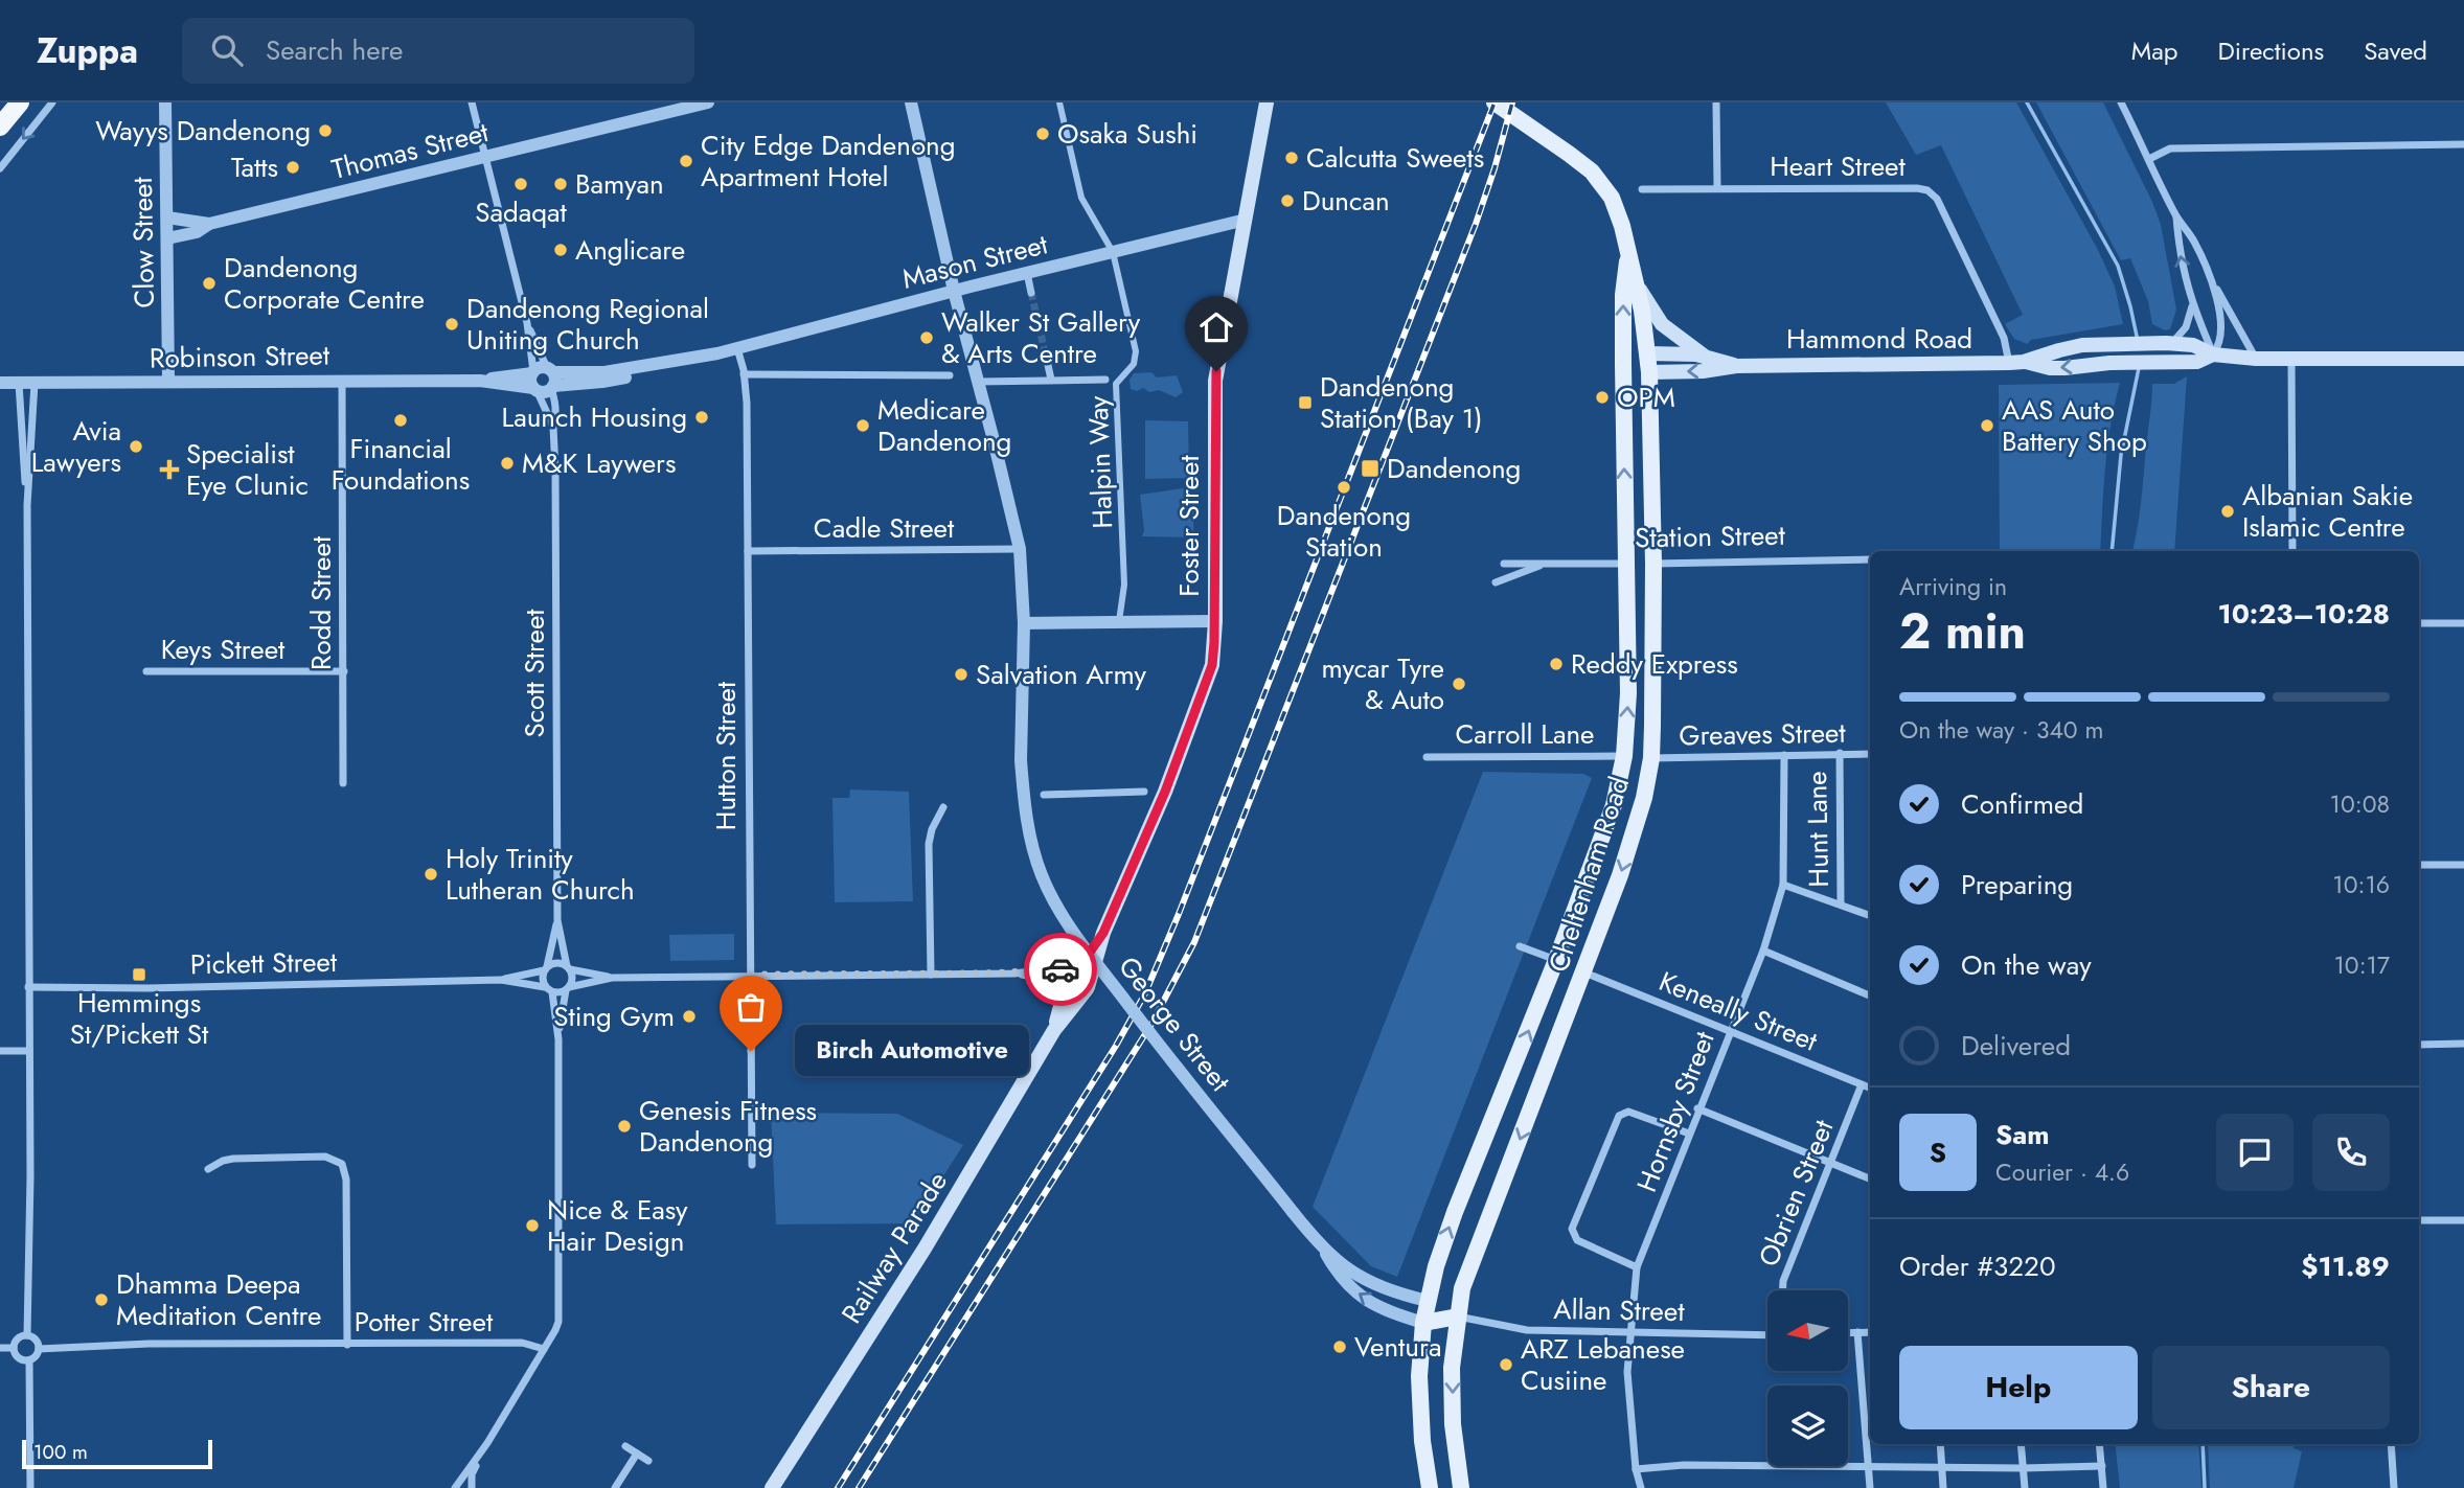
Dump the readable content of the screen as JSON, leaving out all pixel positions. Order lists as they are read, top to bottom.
{
  "streets": {
    "main road": [
      "Hammond Road",
      "Foster Street",
      "Station Street",
      "Cheltenham Road",
      "Railway Parade"
    ],
    "street": [
      "Thomas Street",
      "Heart Street",
      "Clow Street",
      "Mason Street",
      "Robinson Street",
      "Halpin Way",
      "Cadle Street",
      "Rodd Street",
      "Keys Street",
      "Scott Street",
      "Carroll Lane",
      "Greaves Street",
      "Hutton Street",
      "Hunt Lane",
      "Pickett Street",
      "Keneally Street",
      "George Street",
      "Hornsby Street",
      "Obrien Street",
      "Allan Street",
      "Potter Street"
    ]
  },
  "crossings": [
    ["Thomas Street", "Clow Street"],
    ["Thomas Street", "Scott Street"],
    ["Heart Street", "Hammond Road"],
    ["Clow Street", "Robinson Street"],
    ["Mason Street", "Robinson Street"],
    ["Mason Street", "Halpin Way"],
    ["Mason Street", "Foster Street"],
    ["Mason Street", "Scott Street"],
    ["Mason Street", "Hutton Street"],
    ["Mason Street", "George Street"],
    ["Hammond Road", "Cheltenham Road"],
    ["Robinson Street", "Rodd Street"],
    ["Robinson Street", "Scott Street"],
    ["Foster Street", "Railway Parade"],
    ["Cadle Street", "Hutton Street"],
    ["Cadle Street", "George Street"],
    ["Station Street", "Cheltenham Road"],
    ["Rodd Street", "Keys Street"],
    ["Scott Street", "Pickett Street"],
    ["Carroll Lane", "Cheltenham Road"],
    ["Greaves Street", "Hunt Lane"],
    ["Greaves Street", "Cheltenham Road"],
    ["Greaves Street", "Hornsby Street"],
    ["Cheltenham Road", "Keneally Street"],
    ["Cheltenham Road", "George Street"],
    ["Cheltenham Road", "Allan Street"],
    ["Keneally Street", "Hornsby Street"],
    ["Keneally Street", "Obrien Street"],
    ["Hornsby Street", "Allan Street"]
  ],
  "places": {
    "other": [
      "Wayys Dandenong",
      "Osaka Sushi",
      "Calcutta Sweets",
      "City Edge Dandenong Apartment Hotel",
      "Tatts",
      "Sadaqat",
      "Bamyan",
      "Duncan",
      "Anglicare",
      "Dandenong Corporate Centre",
      "Dandenong Regional Uniting Church",
      "Walker St Gallery & Arts Centre",
      "OPM",
      "Launch Housing",
      "Financial Foundations",
      "Medicare Dandenong",
      "AAS Auto Battery Shop",
      "Avia Lawyers",
      "M&K Laywers",
      "Dandenong Station",
      "Albanian Sakie Islamic Centre",
      "Reddy Express",
      "Salvation Army",
      "mycar Tyre & Auto",
      "Holy Trinity Lutheran Church",
      "Sting Gym",
      "Birch Automotive",
      "Genesis Fitness Dandenong",
      "Nice & Easy Hair Design",
      "Dhamma Deepa Meditation Centre",
      "Ventura",
      "ARZ Lebanese Cusiine"
    ],
    "transit": ["Dandenong Station (Bay 1)", "Dandenong", "Hemmings St/Pickett St"],
    "health": ["Specialist Eye Clunic"]
  },
  "scale_bar": "100 m",
  "north": "left",
  "page": {
    "header": "Zuppa",
    "search": "Search here",
    "nav": ["Map", "Directions", "Saved"],
    "heading": ["2 min", "Arriving in", "10:23–10:28"],
    "panel": [
      "Sam",
      "Courier · 4.6",
      "Order #3220",
      "$11.89"
    ],
    "bar": "On the way · 340 m",
    "list": [
      ["Confirmed", "10:08"],
      ["Preparing", "10:16"],
      ["On the way", "10:17"],
      "Delivered"
    ],
    "bubble": "Birch Automotive",
    "round": "S",
    "buttons": ["Help", "Share"],
    "scale": "100 m"
  }
}
